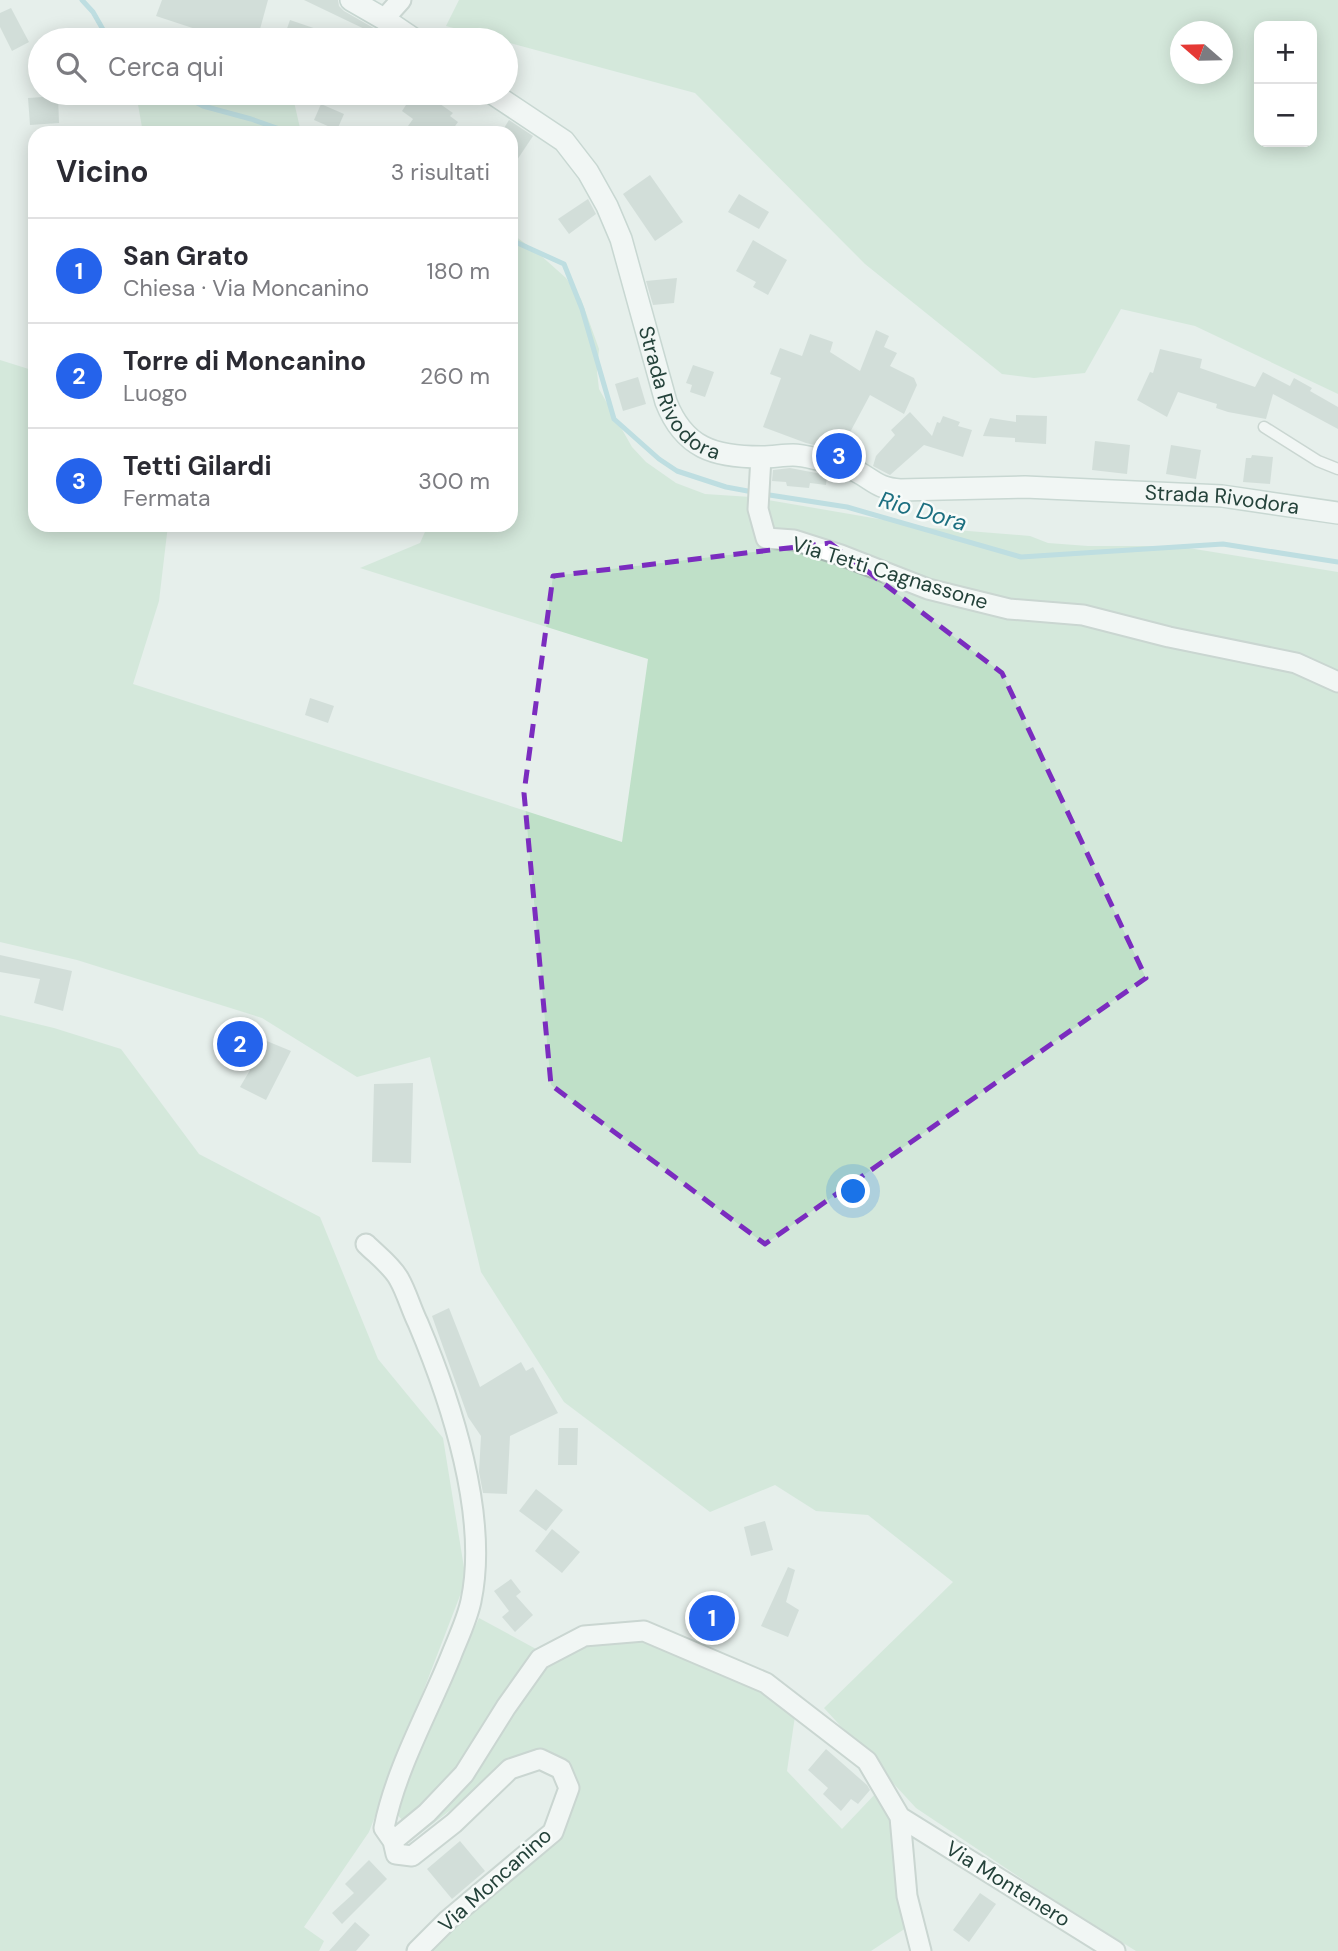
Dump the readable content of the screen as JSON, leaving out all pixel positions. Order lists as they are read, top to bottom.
{
  "streets": {
    "street": [
      "Strada Rivodora",
      "Via Tetti Cagnassone",
      "Via Moncanino",
      "Via Montenero"
    ]
  },
  "crossings": [
    ["Strada Rivodora", "Via Tetti Cagnassone"]
  ],
  "water": ["Rio Dora"],
  "north": "left",
  "page": {
    "map_buttons": ["+", "−"],
    "search": "Cerca qui",
    "heading": ["Vicino", "3 risultati"],
    "list": [
      {
        "mark": "1",
        "name": "San Grato",
        "note": "Chiesa · Via Moncanino",
        "value": "180 m"
      },
      {
        "mark": "2",
        "name": "Torre di Moncanino",
        "note": "Luogo",
        "value": "260 m"
      },
      {
        "mark": "3",
        "name": "Tetti Gilardi",
        "note": "Fermata",
        "value": "300 m"
      }
    ],
    "pins": ["3", "2", "1"]
  }
}
